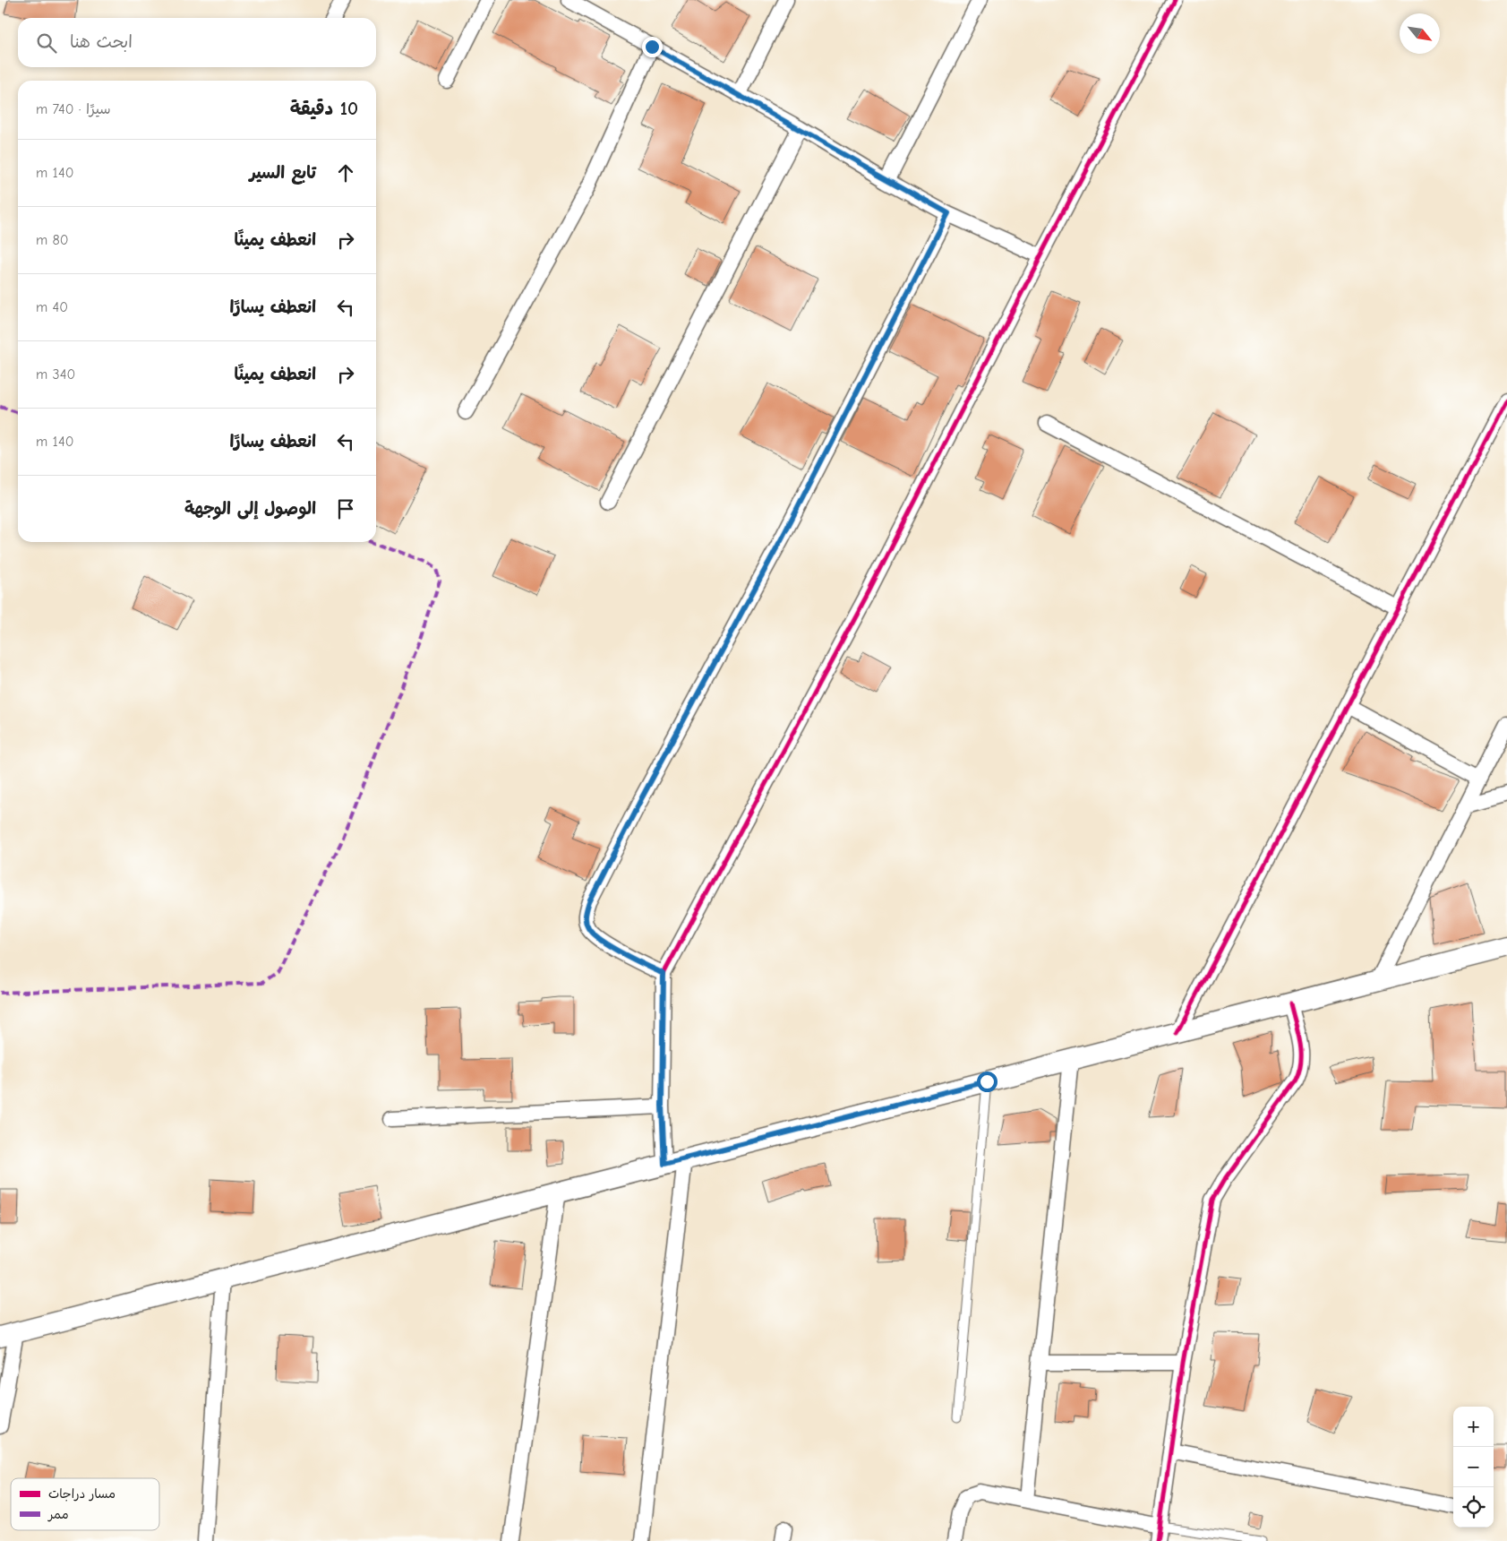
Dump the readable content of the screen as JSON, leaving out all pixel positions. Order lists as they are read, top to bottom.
{
  "legend": ["مسار دراجات", "ممر"],
  "north": "bottom right",
  "page": {
    "search": "ابحث هنا",
    "heading": ["10 دقيقة", "سيرًا · 740 m"],
    "list": [
      ["تابع السير", "140 m"],
      ["انعطف يمينًا", "80 m"],
      ["انعطف يسارًا", "40 m"],
      ["انعطف يمينًا", "340 m"],
      ["انعطف يسارًا", "140 m"],
      "الوصول إلى الوجهة"
    ],
    "map_buttons": ["+", "−"]
  }
}
